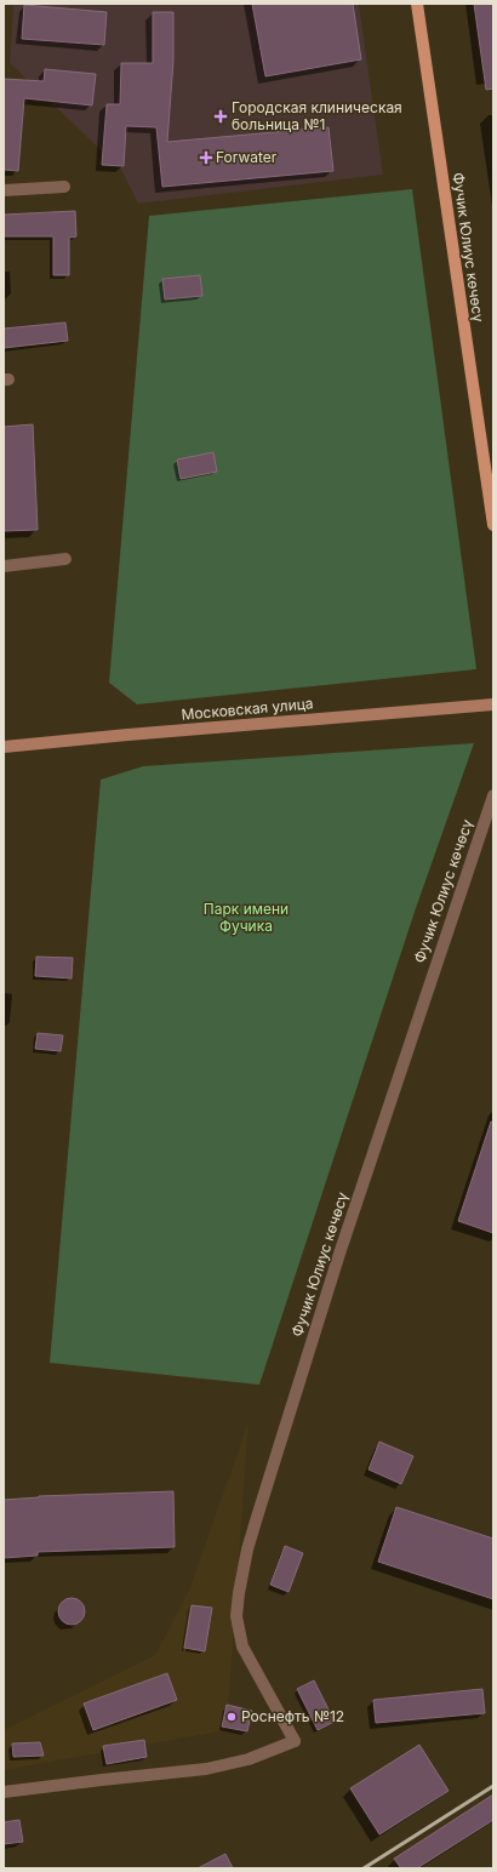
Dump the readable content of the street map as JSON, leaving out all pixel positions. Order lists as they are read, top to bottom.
{
  "streets": {
    "main road": ["Фучик Юлиус көчөсү", "Московская улица"]
  },
  "parks": ["Парк имени Фучика"],
  "places": {
    "health": ["Городская клиническая больница №1", "Forwater"],
    "other": ["Роснефть №12"]
  }
}
